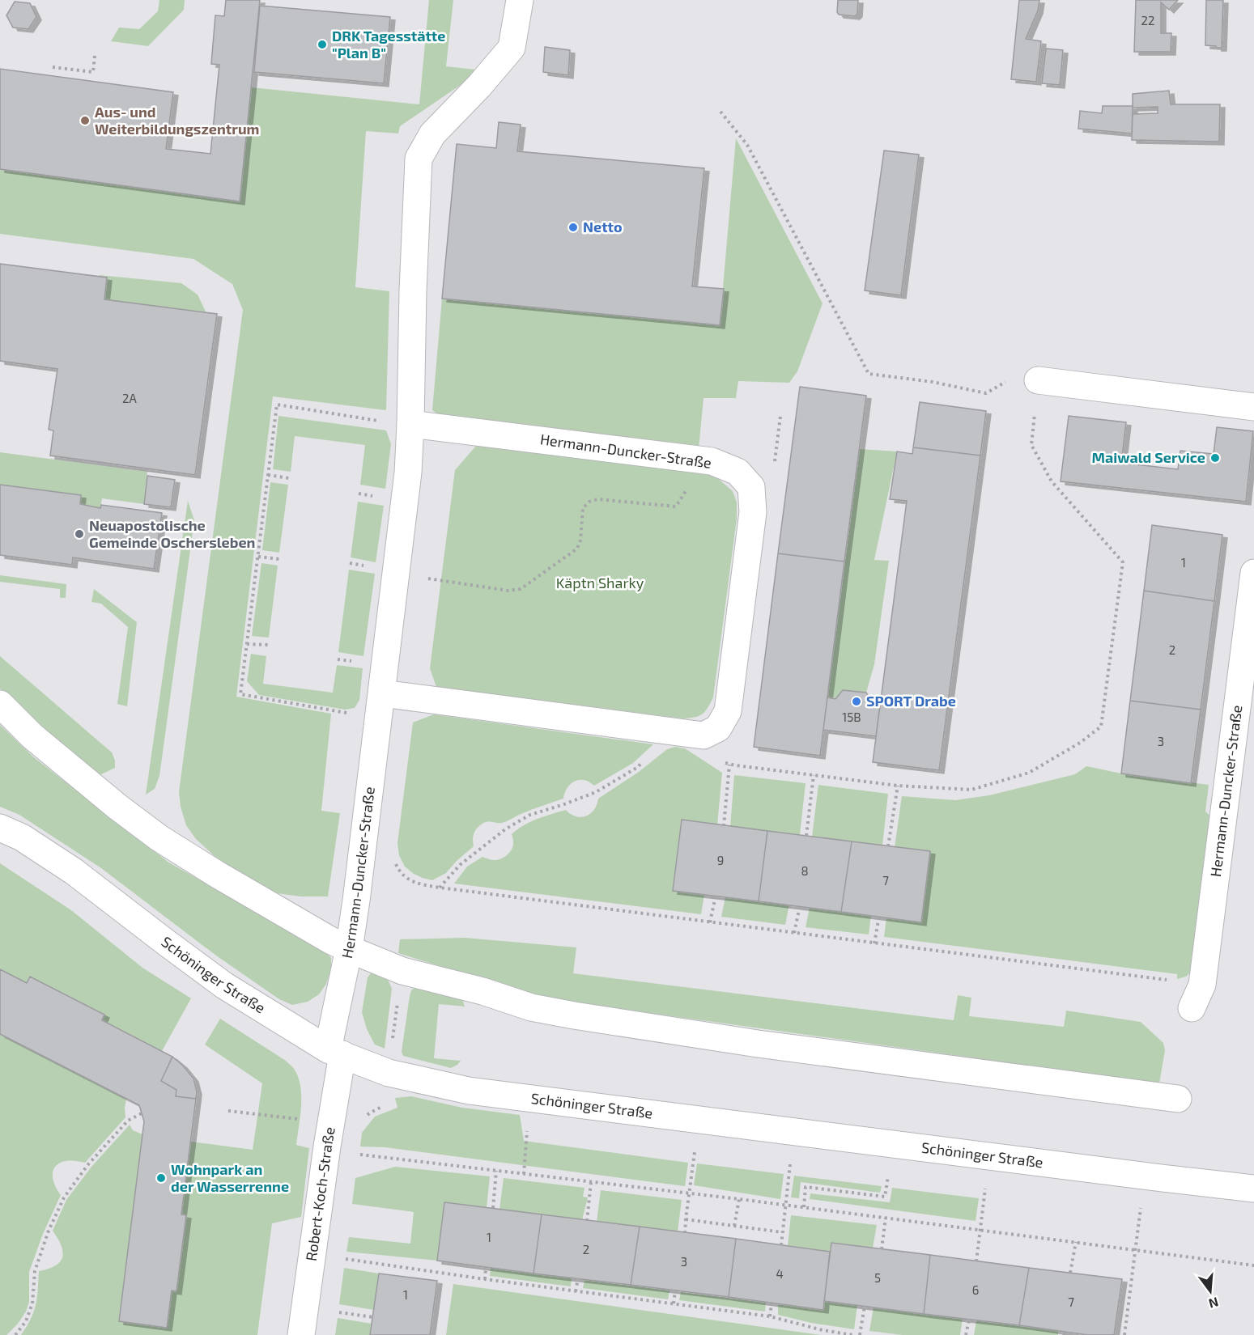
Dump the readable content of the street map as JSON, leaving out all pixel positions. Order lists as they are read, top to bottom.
{
  "streets": {
    "street": ["Hermann-Duncker-Straße", "Schöninger Straße", "Robert-Koch-Straße"]
  },
  "crossings": [
    ["Hermann-Duncker-Straße", "Schöninger Straße"],
    ["Hermann-Duncker-Straße", "Robert-Koch-Straße"],
    ["Schöninger Straße", "Robert-Koch-Straße"]
  ],
  "parks": ["Käptn Sharky"],
  "places": [
    "DRK Tagesstätte \"Plan B\"",
    "Aus- und Weiterbildungszentrum",
    "Netto",
    "Maiwald Service",
    "Neuapostolische Gemeinde Oschersleben",
    "SPORT Drabe",
    "Wohnpark an der Wasserrenne"
  ],
  "house_numbers": [
    "22",
    "2A",
    "1",
    "2",
    "15B",
    "3",
    "9",
    "8",
    "7",
    "1",
    "2",
    "3",
    "4",
    "5",
    "6",
    "1",
    "7"
  ],
  "north": "bottom"
}
